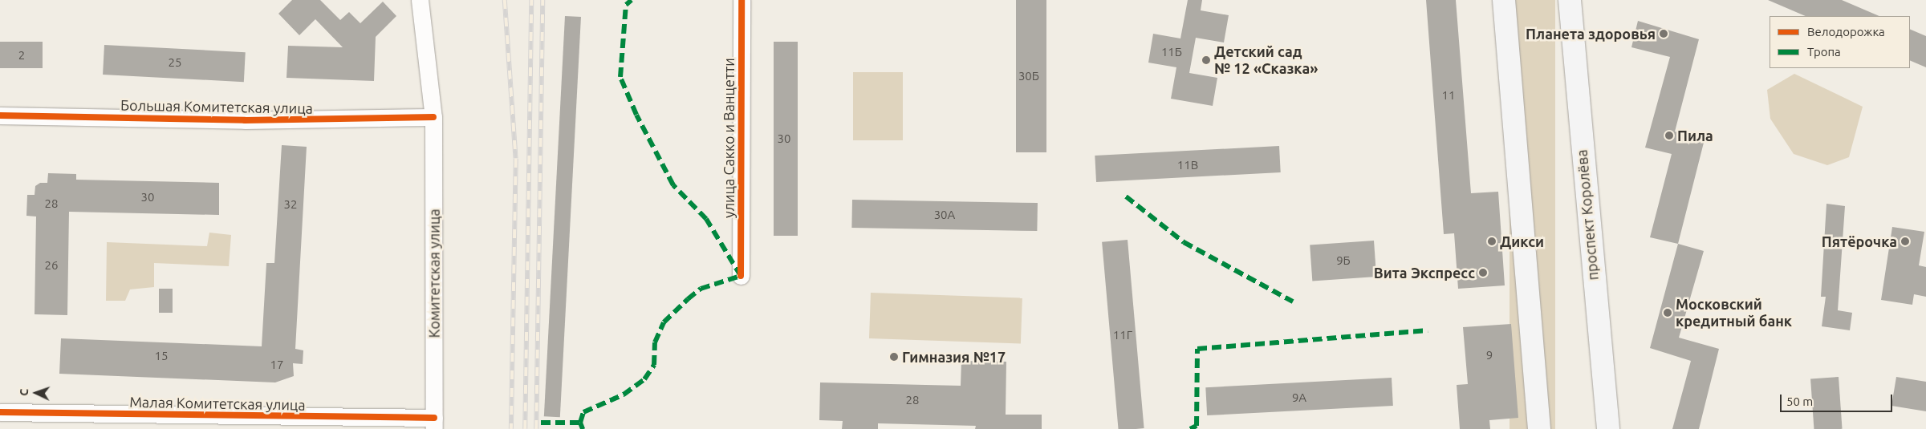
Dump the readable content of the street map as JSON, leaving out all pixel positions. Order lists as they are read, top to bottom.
{
  "streets": {
    "main road": ["проспект Королёва"],
    "street": [
      "Большая Комитетская улица",
      "улица Сакко и Ванцетти",
      "Комитетская улица",
      "Малая Комитетская улица"
    ]
  },
  "crossings": [
    ["Большая Комитетская улица", "Комитетская улица"],
    ["Комитетская улица", "Малая Комитетская улица"]
  ],
  "places": [
    "Планета здоровья",
    "Детский сад № 12 «Сказка»",
    "Пила",
    "Дикси",
    "Пятёрочка",
    "Вита Экспресс",
    "Московский кредитный банк",
    "Гимназия №17"
  ],
  "house_numbers": [
    "11Б",
    "2",
    "25",
    "30Б",
    "11",
    "30",
    "11В",
    "30",
    "28",
    "32",
    "30А",
    "9Б",
    "26",
    "11Г",
    "9",
    "15",
    "17",
    "9А",
    "28"
  ],
  "legend": ["Велодорожка", "Тропа"],
  "scale_bar": "50 m",
  "north": "left"
}
